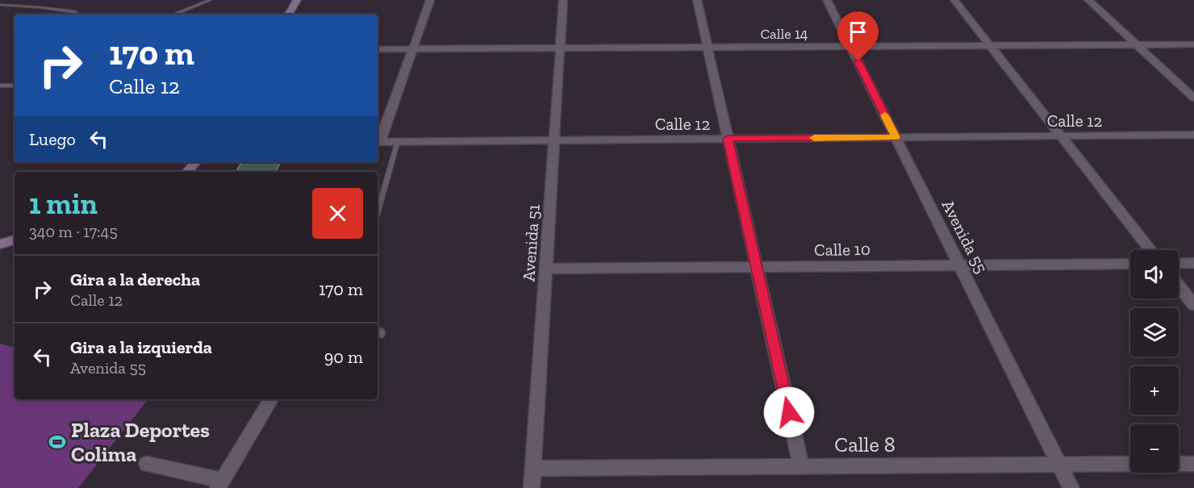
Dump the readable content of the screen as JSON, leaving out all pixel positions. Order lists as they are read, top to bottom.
{
  "streets": {
    "street": [
      "Calle 14",
      "Calle 12",
      "Avenida 55",
      "Avenida 51",
      "Calle 10",
      "Calle 8"
    ]
  },
  "crossings": [
    ["Calle 14", "Avenida 55"],
    ["Calle 14", "Avenida 51"],
    ["Calle 12", "Avenida 55"],
    ["Calle 12", "Avenida 51"],
    ["Avenida 55", "Calle 10"],
    ["Avenida 55", "Calle 8"],
    ["Avenida 51", "Calle 10"],
    ["Avenida 51", "Calle 8"]
  ],
  "places": {
    "sports": ["Plaza Deportes Colima"]
  },
  "page": {
    "turn": ["170 m", "Calle 12"],
    "then": "Luego",
    "heading": ["1 min", "340 m · 17:45"],
    "map_buttons": ["+", "−"],
    "list": [
      {
        "name": "Gira a la derecha",
        "note": "Calle 12",
        "value": "170 m"
      },
      {
        "name": "Gira a la izquierda",
        "note": "Avenida 55",
        "value": "90 m"
      }
    ]
  }
}
